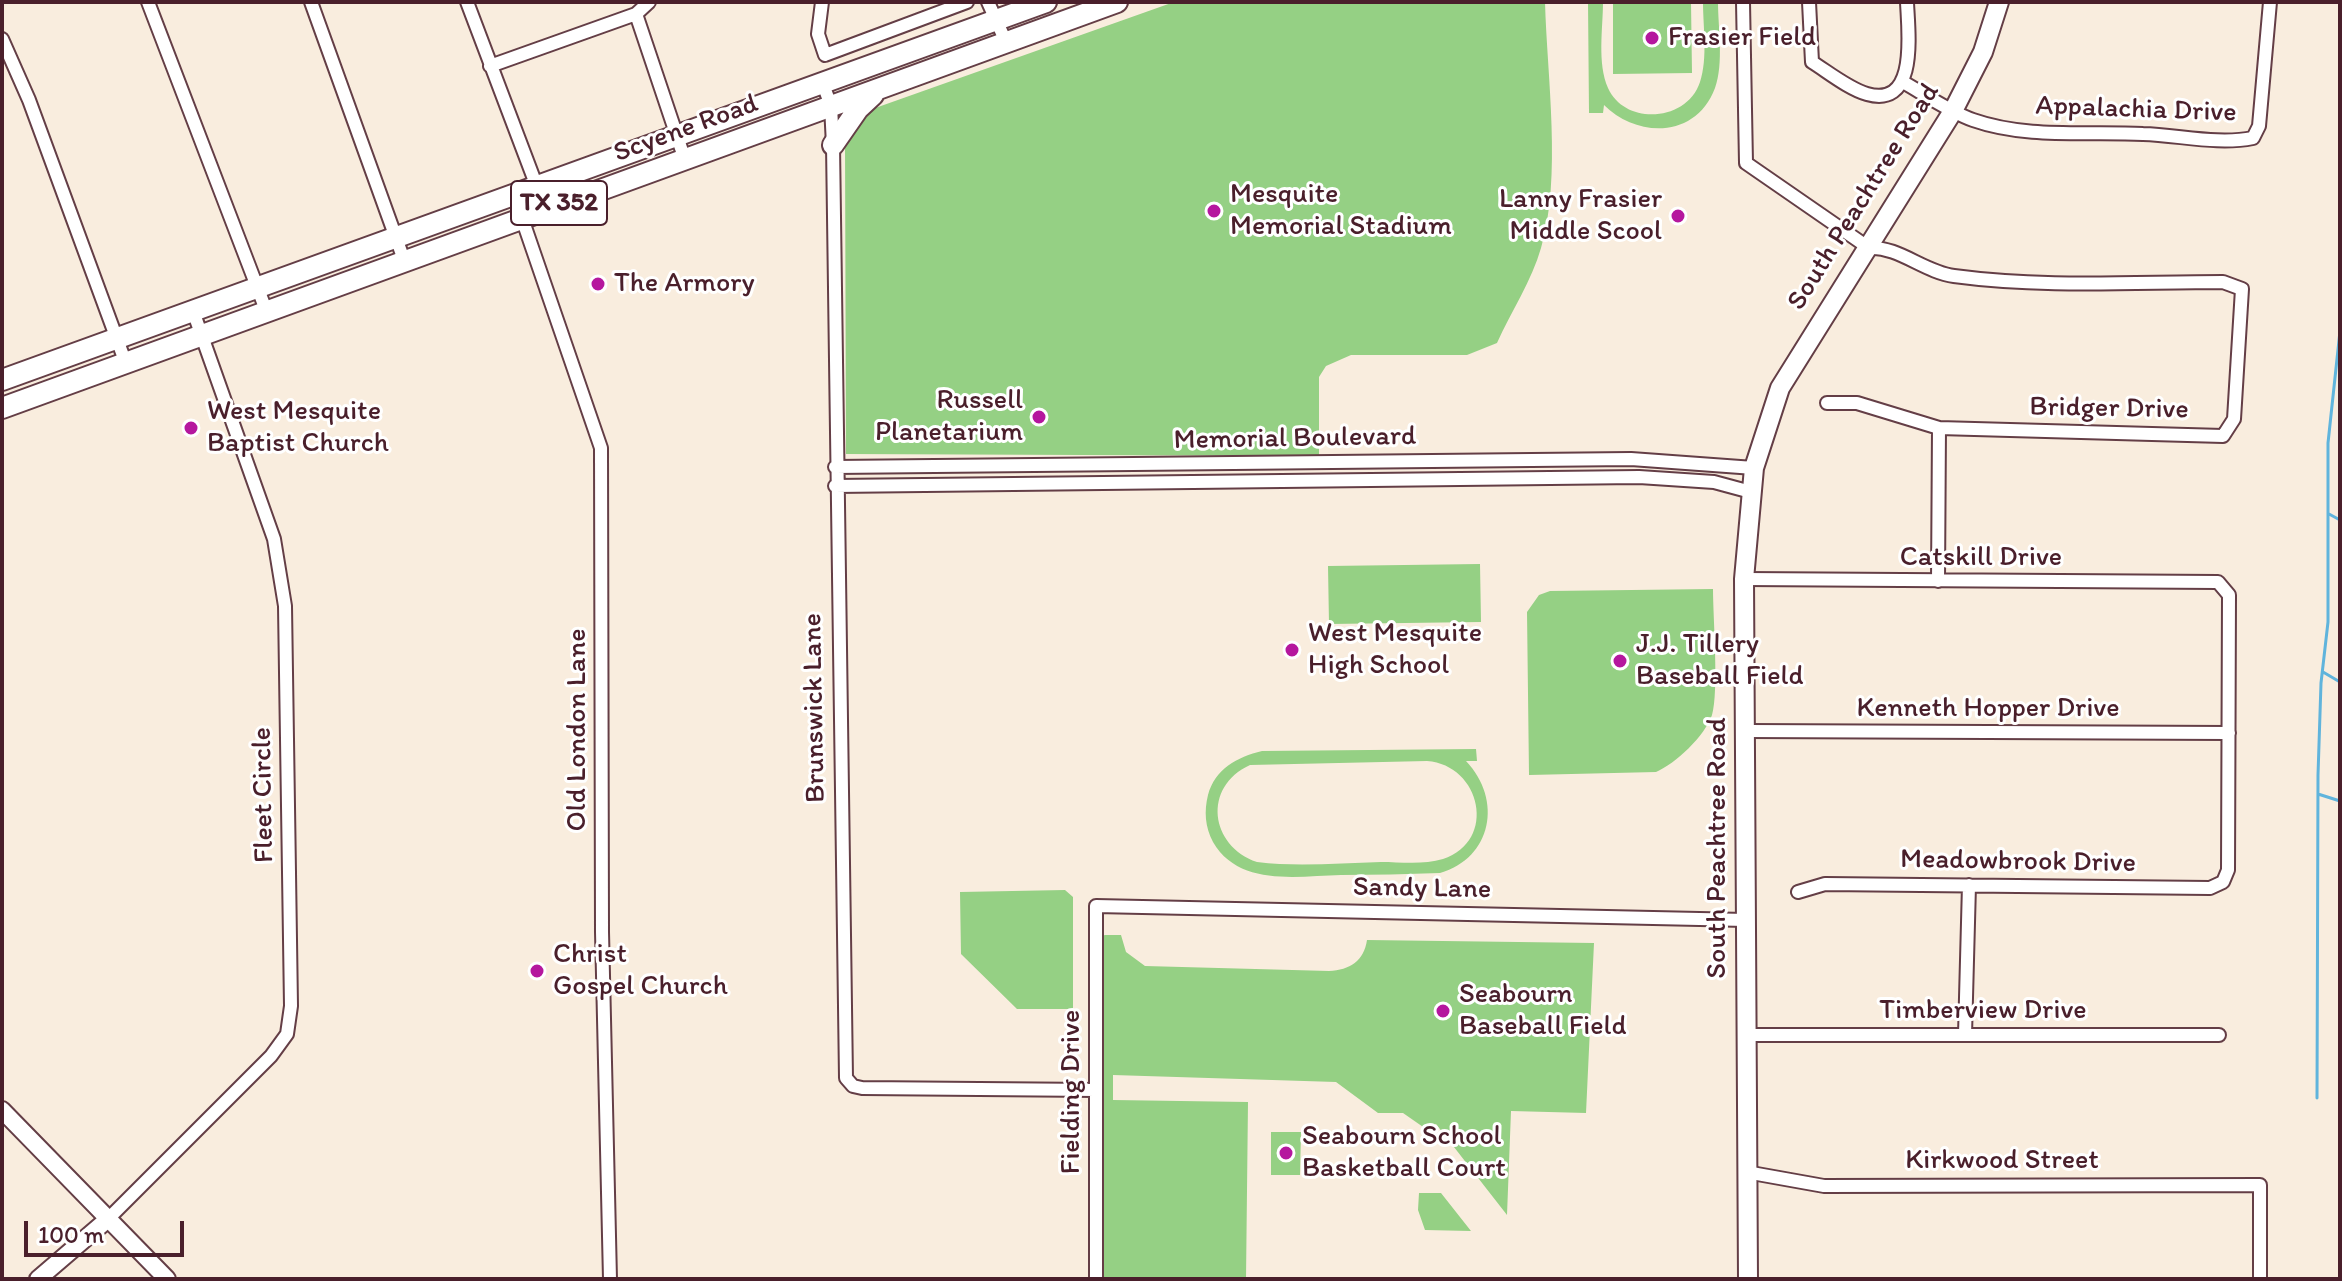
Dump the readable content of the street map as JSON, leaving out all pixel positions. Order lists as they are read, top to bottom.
{
  "streets": {
    "main road": ["Scyene Road", "South Peachtree Road", "TX 352"],
    "street": [
      "Appalachia Drive",
      "Bridger Drive",
      "Memorial Boulevard",
      "Catskill Drive",
      "Brunswick Lane",
      "Kenneth Hopper Drive",
      "Old London Lane",
      "Fleet Circle",
      "Meadowbrook Drive",
      "Sandy Lane",
      "Timberview Drive",
      "Fielding Drive",
      "Kirkwood Street"
    ]
  },
  "crossings": [
    ["Appalachia Drive", "South Peachtree Road"],
    ["Scyene Road", "Brunswick Lane"],
    ["Scyene Road", "Old London Lane"],
    ["Scyene Road", "Fleet Circle"],
    ["South Peachtree Road", "Bridger Drive"],
    ["South Peachtree Road", "Memorial Boulevard"],
    ["South Peachtree Road", "Catskill Drive"],
    ["South Peachtree Road", "Kenneth Hopper Drive"],
    ["South Peachtree Road", "Sandy Lane"],
    ["South Peachtree Road", "Timberview Drive"],
    ["South Peachtree Road", "Kirkwood Street"],
    ["Memorial Boulevard", "Brunswick Lane"],
    ["Catskill Drive", "Kenneth Hopper Drive"],
    ["Catskill Drive", "Meadowbrook Drive"],
    ["Brunswick Lane", "Fielding Drive"],
    ["Kenneth Hopper Drive", "Meadowbrook Drive"],
    ["Sandy Lane", "Fielding Drive"]
  ],
  "places": [
    "Frasier Field",
    "Mesquite Memorial Stadium",
    "Lanny Frasier Middle Scool",
    "The Armory",
    "Russell Planetarium",
    "West Mesquite Baptist Church",
    "West Mesquite High School",
    "J.J. Tillery Baseball Field",
    "Christ Gospel Church",
    "Seabourn Baseball Field",
    "Seabourn School Basketball Court"
  ],
  "scale_bar": "100 m"
}
